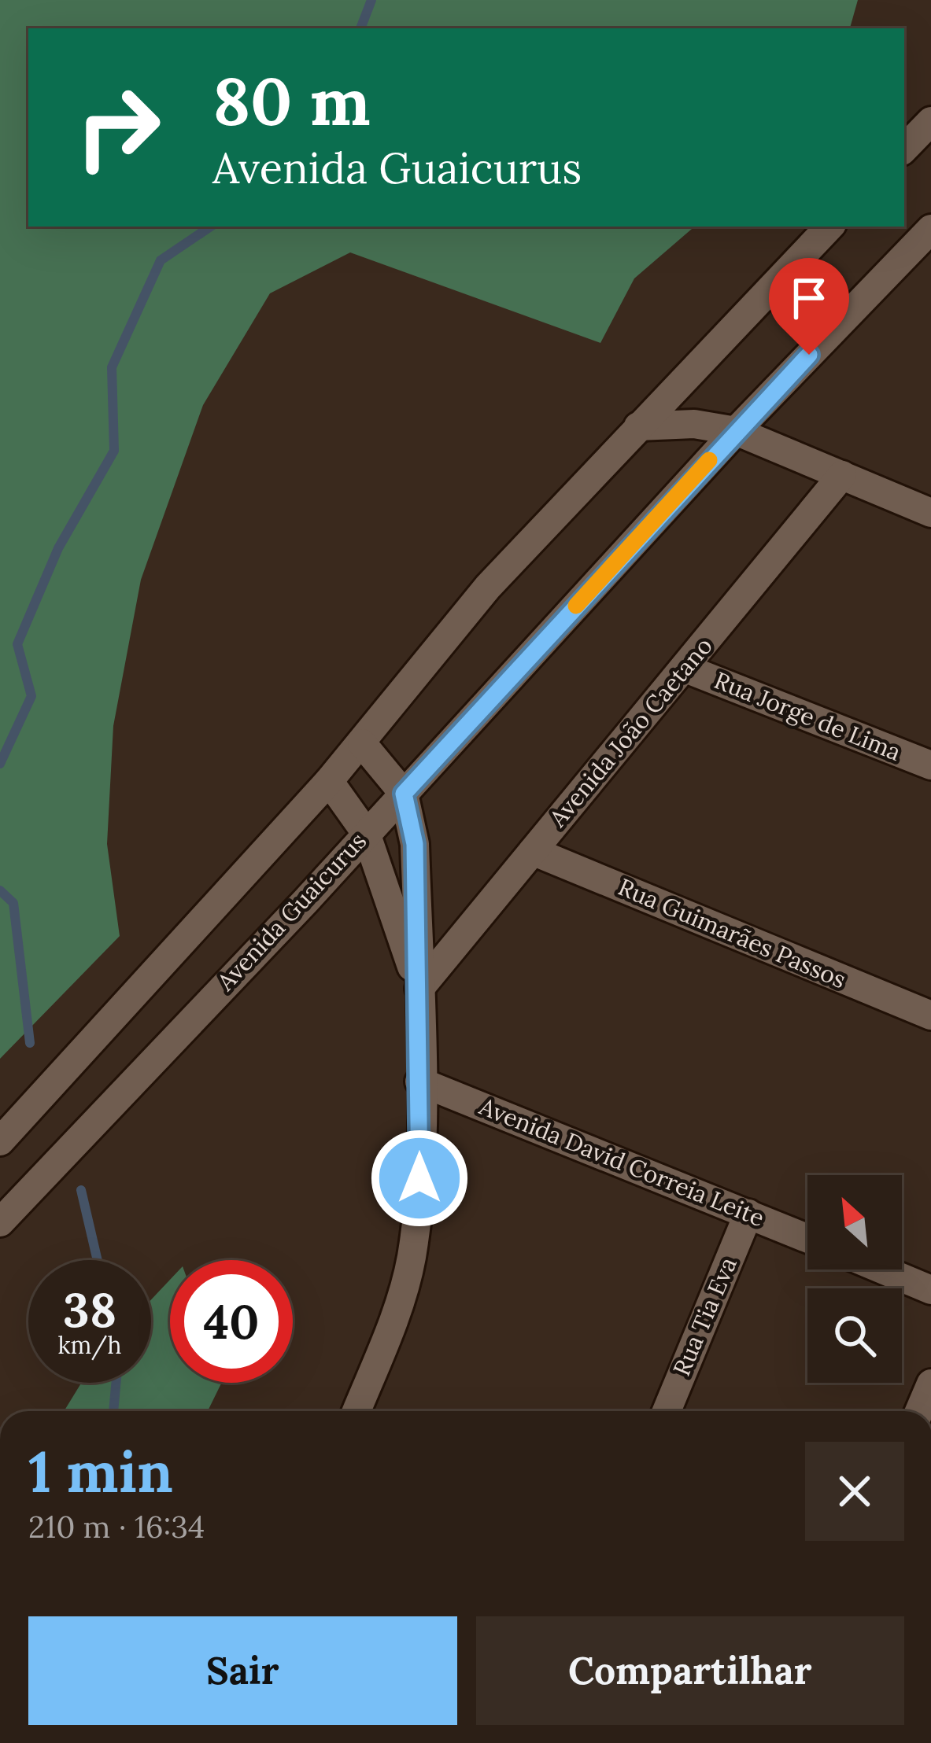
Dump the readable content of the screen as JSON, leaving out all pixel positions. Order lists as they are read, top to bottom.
{
  "streets": {
    "street": [
      "Rua Jorge de Lima",
      "Avenida João Caetano",
      "Avenida Guaicurus",
      "Rua Guimarães Passos",
      "Avenida David Correia Leite",
      "Rua Tia Eva"
    ]
  },
  "crossings": [
    ["Rua Jorge de Lima", "Avenida João Caetano"],
    ["Avenida João Caetano", "Rua Guimarães Passos"],
    ["Avenida David Correia Leite", "Rua Tia Eva"]
  ],
  "north": "top left",
  "page": {
    "turn": ["80 m", "Avenida Guaicurus"],
    "speed": "38 km/h",
    "limit": "40",
    "heading": ["1 min", "210 m · 16:34"],
    "buttons": ["Sair", "Compartilhar"]
  }
}
